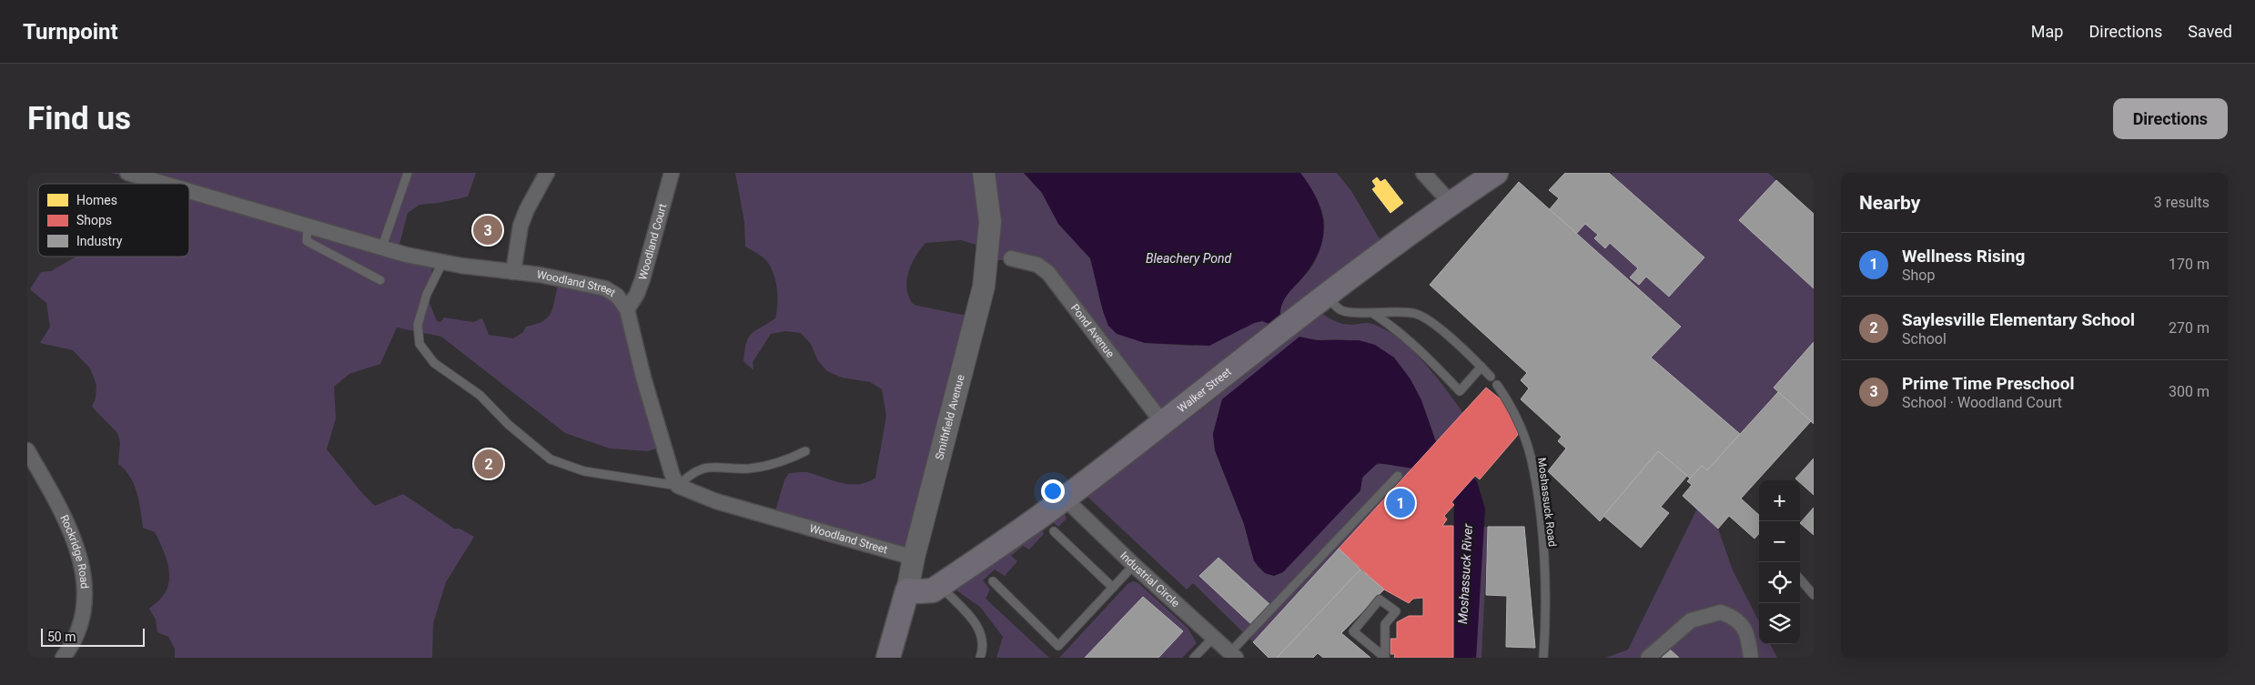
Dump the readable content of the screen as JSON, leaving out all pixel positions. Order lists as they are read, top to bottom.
{
  "streets": {
    "main road": ["Walker Street", "Smithfield Avenue"],
    "street": [
      "Woodland Court",
      "Woodland Street",
      "Pond Avenue",
      "Rockridge Road",
      "Industrial Circle"
    ],
    "lane": ["Moshassuck Road"]
  },
  "crossings": [
    ["Woodland Court", "Woodland Street"],
    ["Woodland Street", "Smithfield Avenue"],
    ["Pond Avenue", "Walker Street"],
    ["Walker Street", "Smithfield Avenue"],
    ["Walker Street", "Industrial Circle"]
  ],
  "water": ["Bleachery Pond", "Moshassuck River"],
  "legend": ["Homes", "Shops", "Industry"],
  "scale_bar": "50 m",
  "page": {
    "header": "Turnpoint",
    "nav": ["Map", "Directions", "Saved"],
    "buttons": "Directions",
    "title": "Find us",
    "heading": ["Nearby", "3 results"],
    "pins": ["3", "2", "1"],
    "list": [
      {
        "mark": "1",
        "name": "Wellness Rising",
        "note": "Shop",
        "value": "170 m"
      },
      {
        "mark": "2",
        "name": "Saylesville Elementary School",
        "note": "School",
        "value": "270 m"
      },
      {
        "mark": "3",
        "name": "Prime Time Preschool",
        "note": "School · Woodland Court",
        "value": "300 m"
      }
    ],
    "map_buttons": ["+", "−"],
    "scale": "50 m"
  }
}
